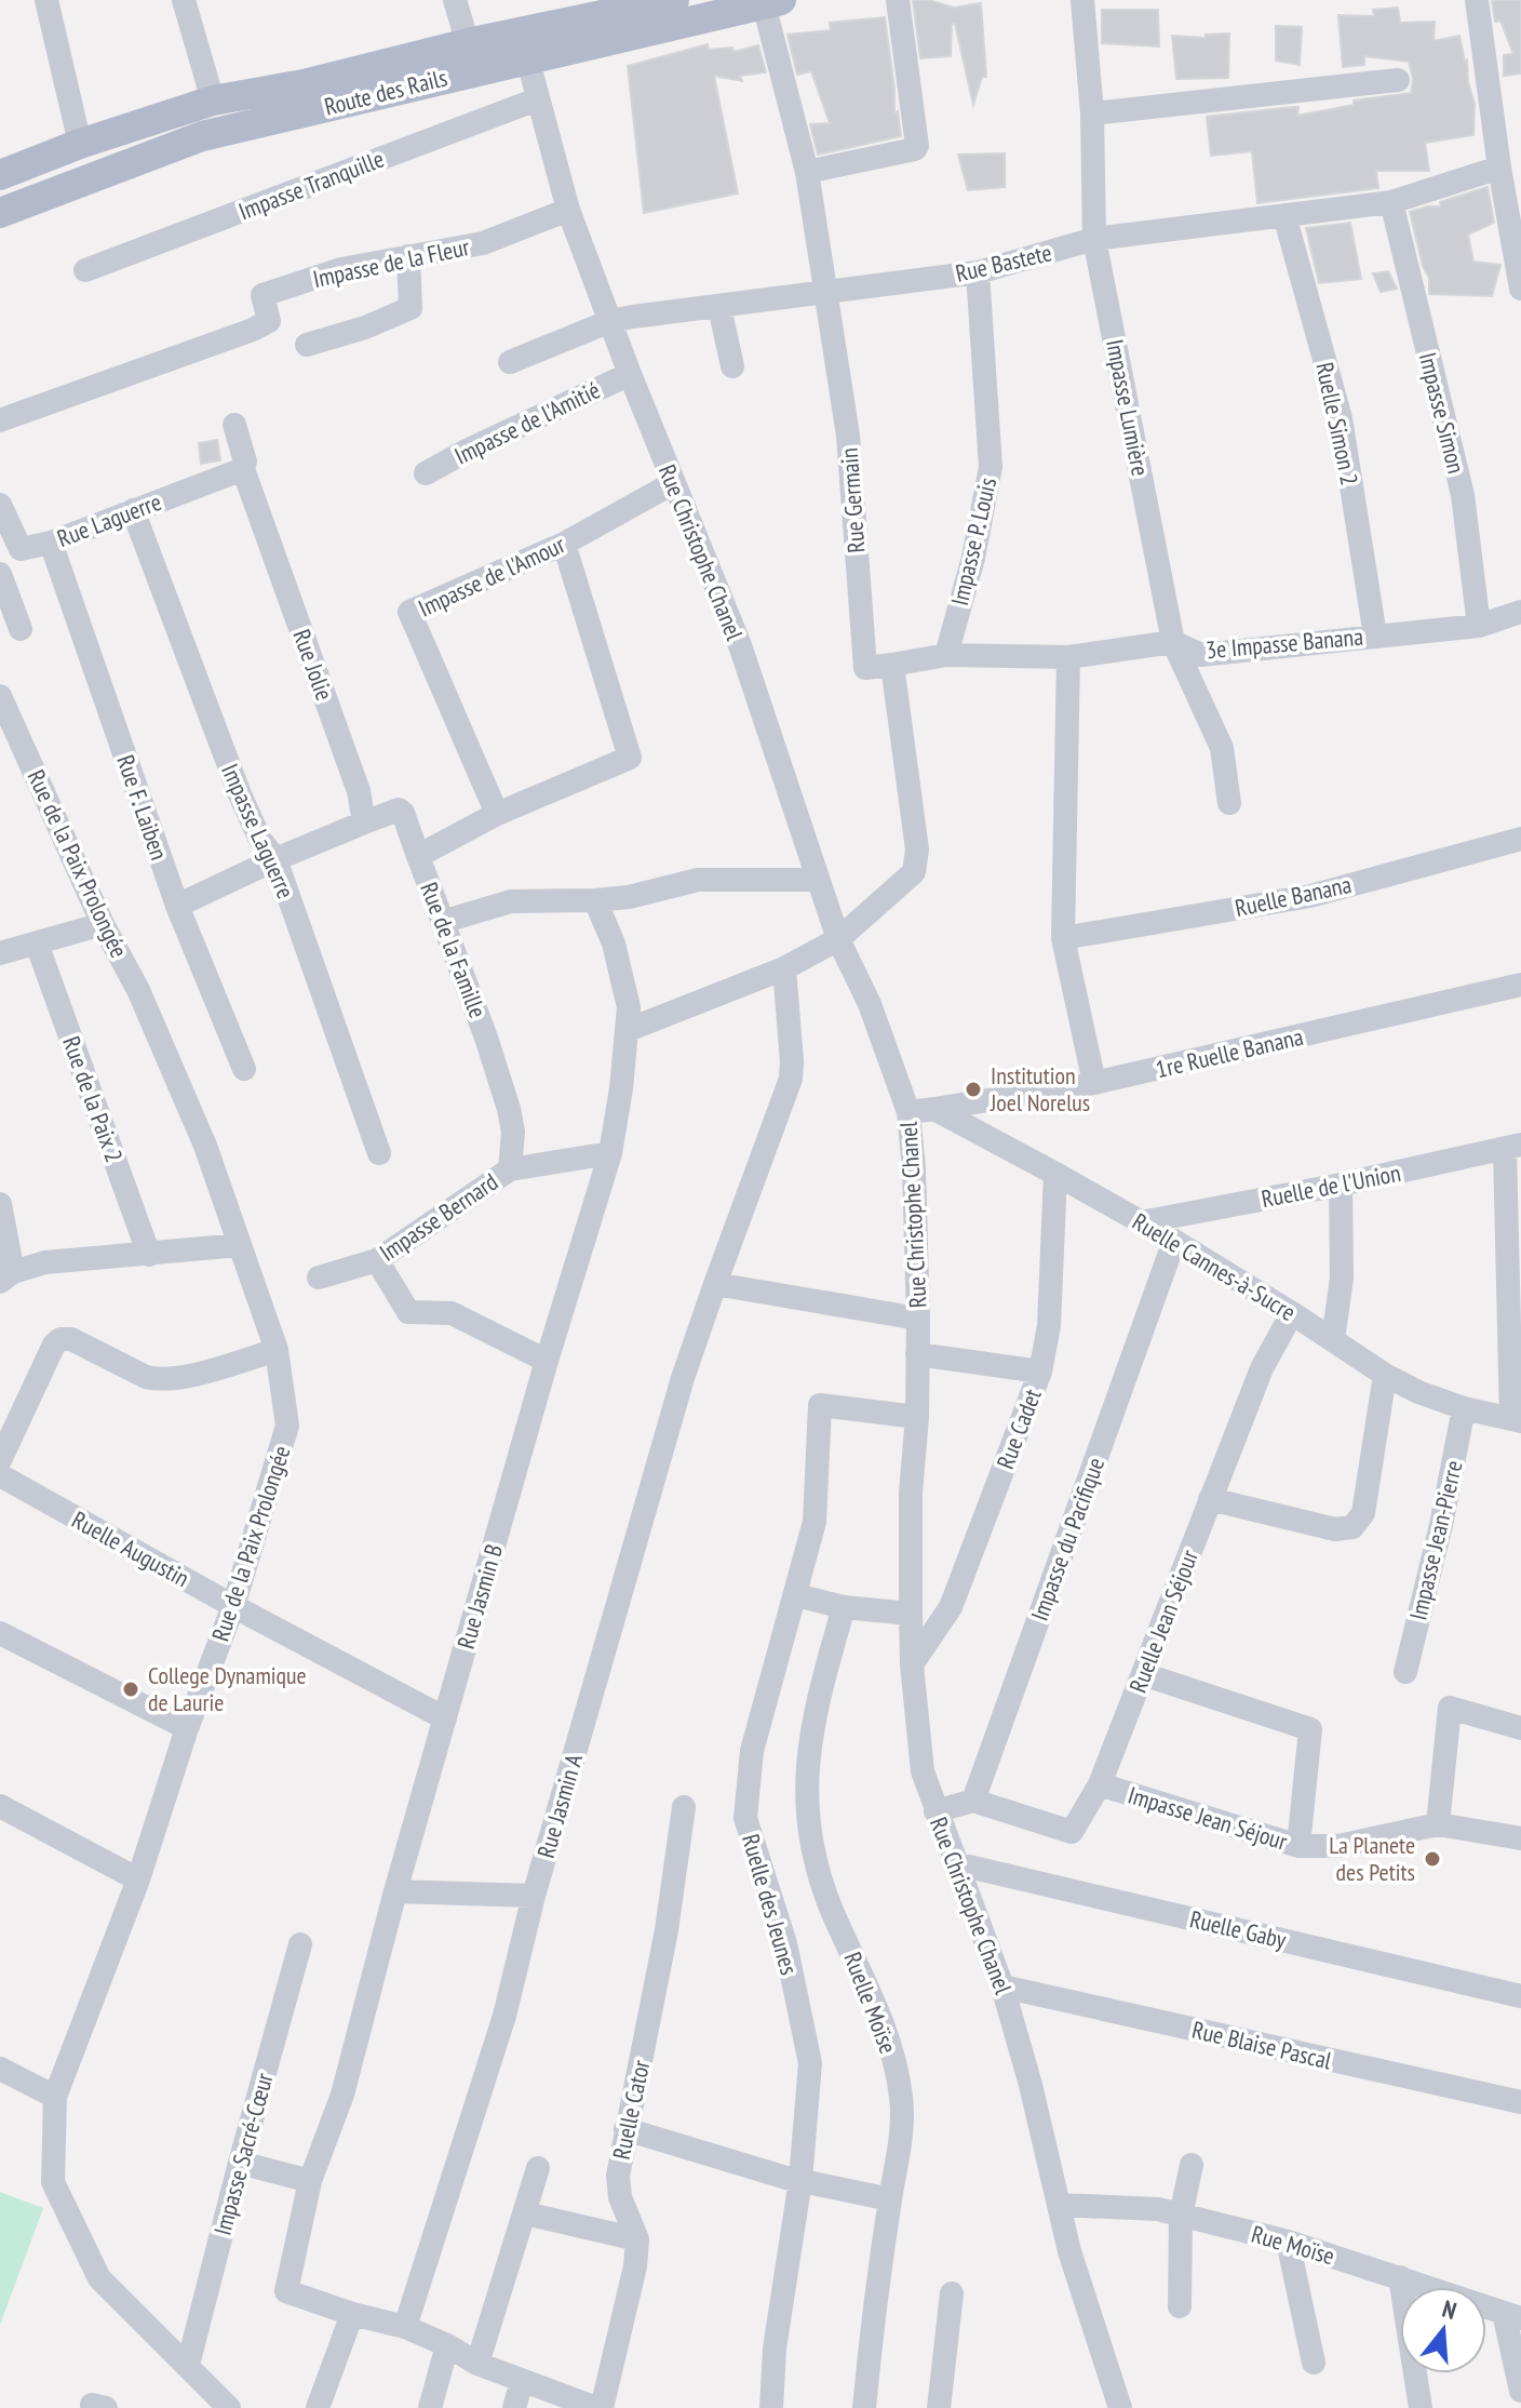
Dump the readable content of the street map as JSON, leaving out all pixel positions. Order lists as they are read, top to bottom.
{
  "streets": {
    "main road": ["Route des Rails"],
    "street": [
      "Impasse Tranquille",
      "Impasse de la Fleur",
      "Rue Bastete",
      "Impasse Lumière",
      "Impasse Simon",
      "Impasse de l'Amitié",
      "Ruelle Simon 2",
      "Rue Germain",
      "Rue Laguerre",
      "Impasse P. Louis",
      "Rue Christophe Chanel",
      "Impasse de l'Amour",
      "3e Impasse Banana",
      "Rue Jolie",
      "Rue F. Laiben",
      "Impasse Laguerre",
      "Rue de la Paix Prolongée",
      "Ruelle Banana",
      "Rue de la Famille",
      "1re Ruelle Banana",
      "Rue de la Paix 2",
      "Ruelle de l'Union",
      "Impasse Bernard",
      "Ruelle Cannes-à-Sucre",
      "Rue Cadet",
      "Impasse du Pacifique",
      "Impasse Jean-Pierre",
      "Ruelle Augustin",
      "Rue Jasmin B",
      "Ruelle Jean Séjour",
      "Rue Jasmin A",
      "Impasse Jean Séjour",
      "Ruelle des Jeunes",
      "Ruelle Gaby",
      "Ruelle Moïse",
      "Rue Blaise Pascal",
      "Ruelle Cator",
      "Impasse Sacré-Cœur",
      "Rue Moïse"
    ]
  },
  "crossings": [
    ["Route des Rails", "Rue Germain"],
    ["Route des Rails", "Rue Christophe Chanel"],
    ["Impasse Tranquille", "Rue Christophe Chanel"],
    ["Impasse de la Fleur", "Rue Christophe Chanel"],
    ["Rue Bastete", "Impasse Lumière"],
    ["Rue Bastete", "Impasse Simon"],
    ["Rue Bastete", "Ruelle Simon 2"],
    ["Rue Bastete", "Rue Germain"],
    ["Rue Bastete", "Impasse P. Louis"],
    ["Rue Bastete", "Rue Christophe Chanel"],
    ["Impasse Lumière", "3e Impasse Banana"],
    ["Impasse Simon", "3e Impasse Banana"],
    ["Impasse de l'Amitié", "Rue Christophe Chanel"],
    ["Ruelle Simon 2", "3e Impasse Banana"],
    ["Rue Germain", "3e Impasse Banana"],
    ["Rue Laguerre", "Rue Jolie"],
    ["Rue Laguerre", "Rue F. Laiben"],
    ["Rue Laguerre", "Impasse Laguerre"],
    ["Impasse P. Louis", "3e Impasse Banana"],
    ["Rue Christophe Chanel", "Impasse de l'Amour"],
    ["Rue Christophe Chanel", "Rue Cadet"],
    ["Rue Christophe Chanel", "Ruelle des Jeunes"],
    ["Rue Christophe Chanel", "Ruelle Gaby"],
    ["Rue Christophe Chanel", "Rue Blaise Pascal"],
    ["Rue Christophe Chanel", "Rue Moïse"],
    ["Impasse de l'Amour", "Rue de la Famille"],
    ["Rue de la Paix Prolongée", "Ruelle Augustin"],
    ["Rue de la Paix Prolongée", "Impasse Sacré-Cœur"],
    ["Rue de la Famille", "Impasse Bernard"],
    ["1re Ruelle Banana", "Ruelle Cannes-à-Sucre"],
    ["Ruelle de l'Union", "Ruelle Cannes-à-Sucre"],
    ["Impasse Bernard", "Rue Jasmin B"],
    ["Ruelle Cannes-à-Sucre", "Rue Cadet"],
    ["Ruelle Cannes-à-Sucre", "Impasse du Pacifique"],
    ["Ruelle Cannes-à-Sucre", "Impasse Jean-Pierre"],
    ["Ruelle Cannes-à-Sucre", "Ruelle Jean Séjour"],
    ["Impasse du Pacifique", "Ruelle Jean Séjour"],
    ["Ruelle Augustin", "Rue Jasmin B"],
    ["Ruelle Jean Séjour", "Impasse Jean Séjour"]
  ],
  "places": ["Institution Joel Norelus", "College Dynamique de Laurie", "La Planete des Petits"],
  "north": "top"
}
